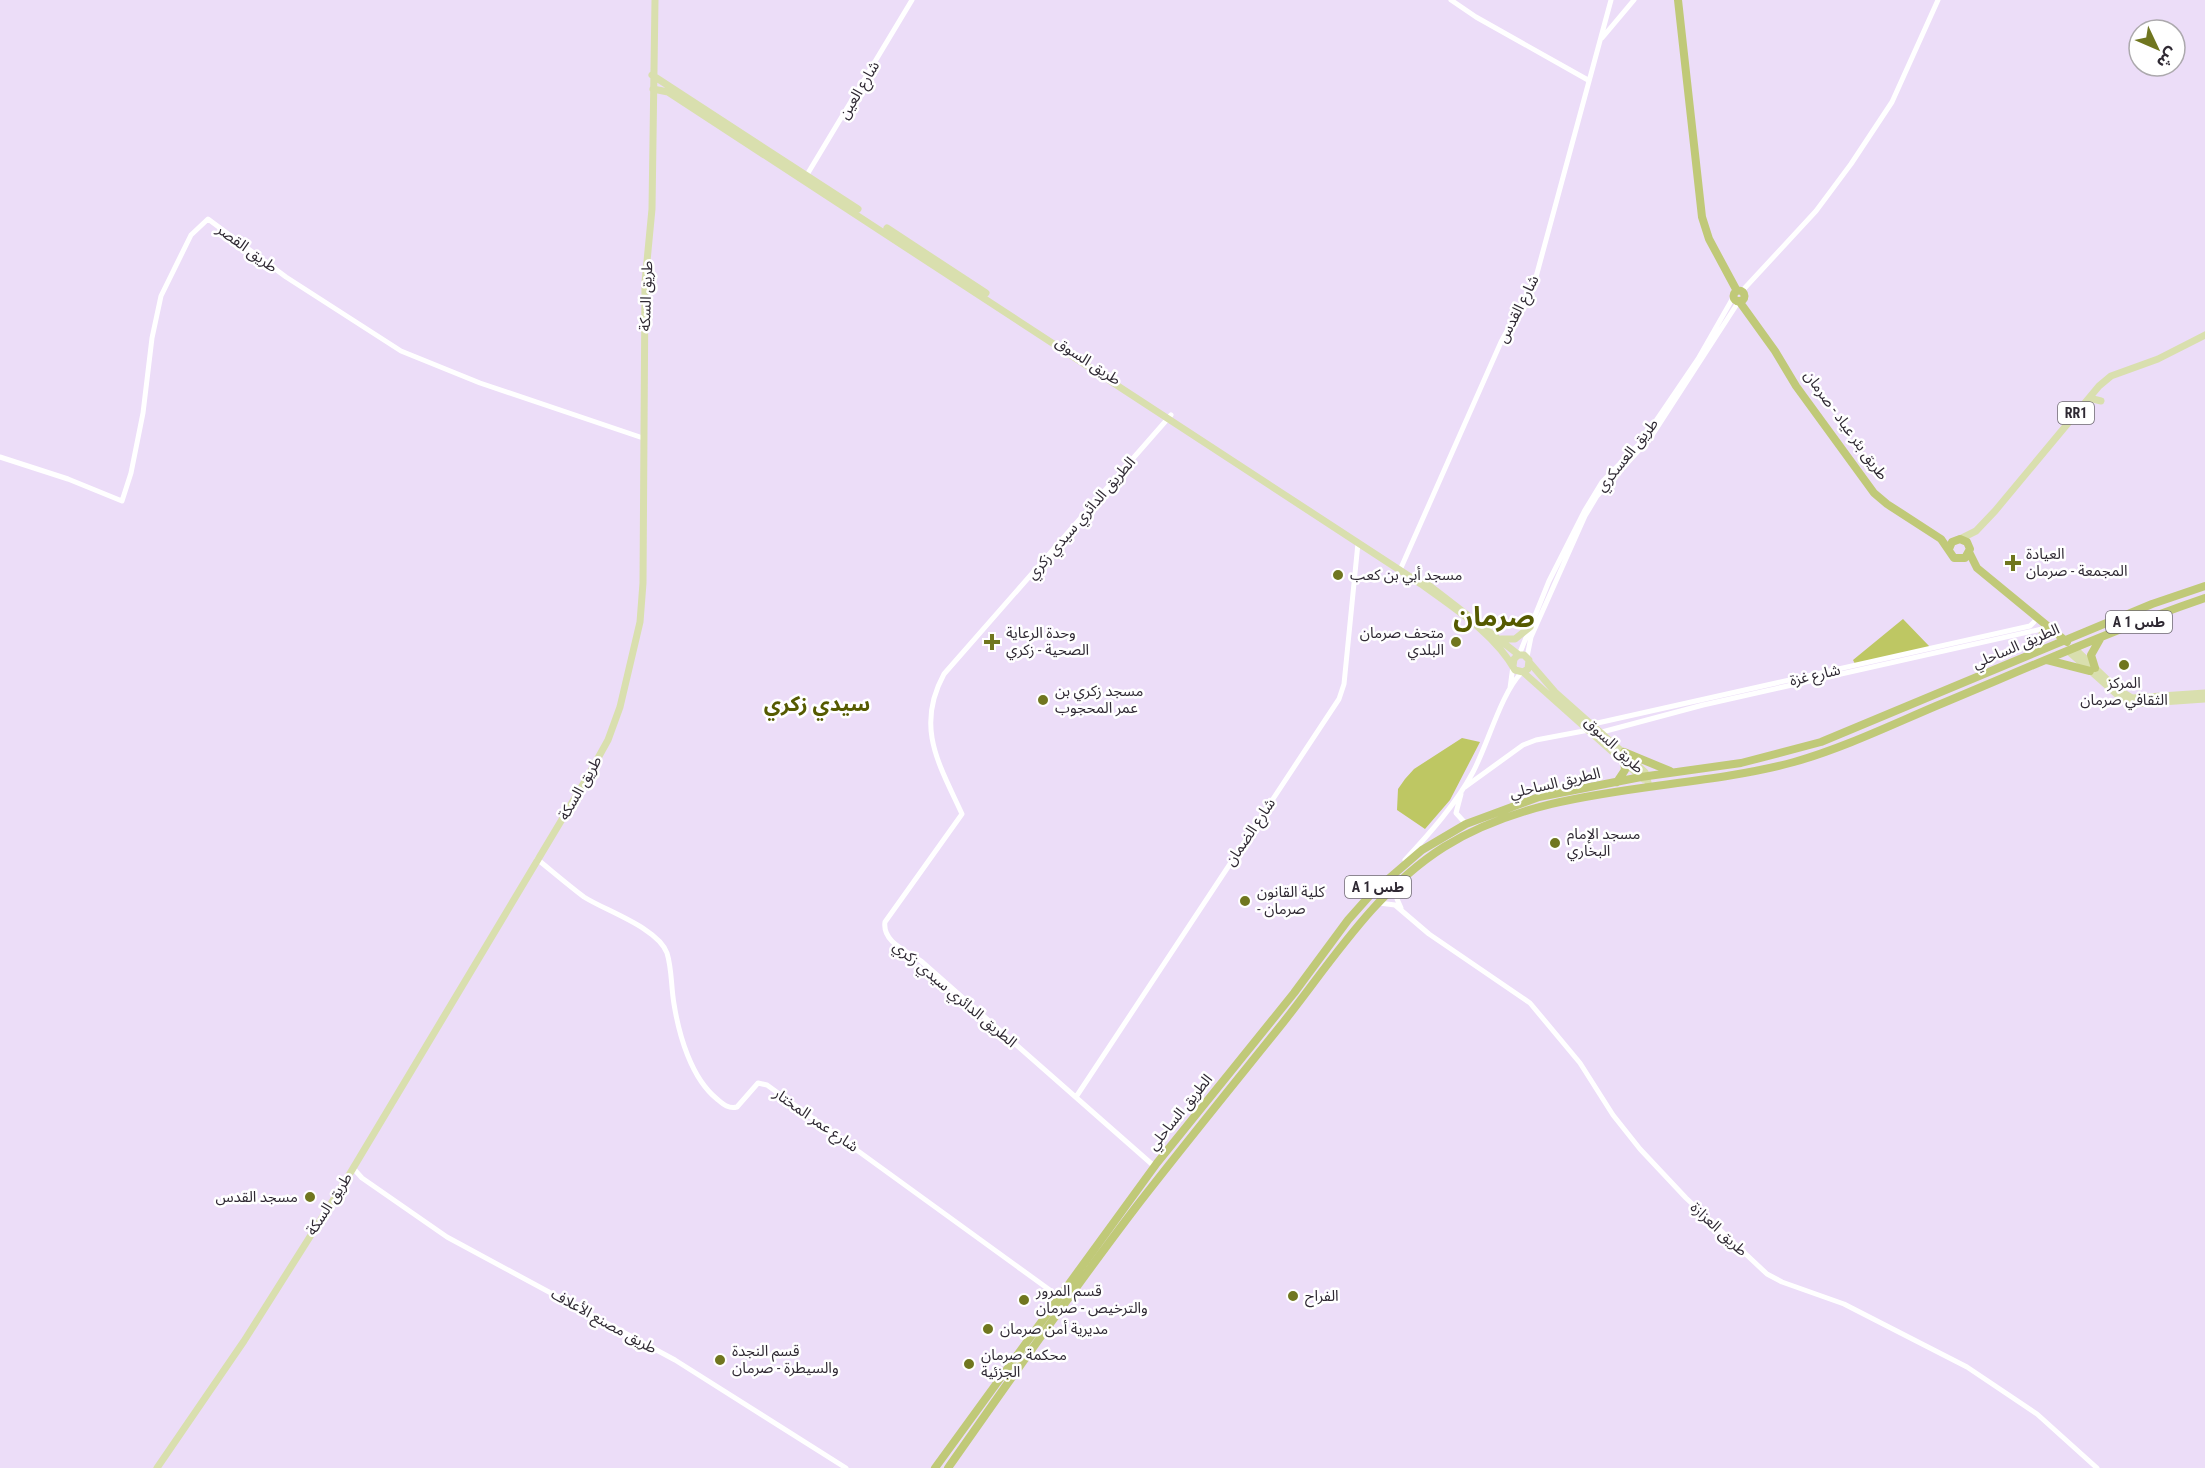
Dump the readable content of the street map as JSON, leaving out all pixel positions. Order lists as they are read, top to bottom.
{
  "streets": {
    "highway": ["طريق بئر عياد - صرمان", "A 1 طس", "الطريق الساحلي"],
    "main road": ["طريق السكة", "طريق السوق", "RR1"],
    "street": [
      "شارع العين",
      "طريق القصر",
      "شارع القدس",
      "طريق العسكري",
      "الطريق الدائري سيدي زكري",
      "شارع غزة",
      "شارع الضمان",
      "شارع عمر المختار",
      "طريق العزازة",
      "طريق مصنع الأعلاف"
    ]
  },
  "crossings": [
    ["شارع العين", "طريق السوق"],
    ["طريق القصر", "طريق السكة"],
    ["طريق السكة", "طريق السوق"],
    ["طريق السكة", "شارع عمر المختار"],
    ["طريق السكة", "طريق مصنع الأعلاف"],
    ["شارع القدس", "طريق السوق"],
    ["طريق السوق", "طريق العسكري"],
    ["طريق السوق", "الطريق الدائري سيدي زكري"],
    ["طريق السوق", "الطريق الساحلي"],
    ["طريق السوق", "شارع غزة"],
    ["طريق السوق", "شارع الضمان"],
    ["طريق بئر عياد - صرمان", "طريق العسكري"],
    ["الطريق الدائري سيدي زكري", "الطريق الساحلي"],
    ["الطريق الدائري سيدي زكري", "شارع الضمان"],
    ["الطريق الساحلي", "شارع عمر المختار"],
    ["الطريق الساحلي", "طريق العزازة"]
  ],
  "districts": ["صرمان", "سيدي زكري"],
  "places": {
    "health": ["العيادة المجمعة - صرمان", "وحدة الرعاية الصحية - زكري"],
    "other": [
      "مسجد أبي بن كعب",
      "متحف صرمان البلدي",
      "المركز الثقافي صرمان",
      "مسجد زكري بن عمر المحجوب",
      "مسجد الإمام البخاري",
      "كلية القانون - صرمان",
      "مسجد القدس",
      "الفراح",
      "قسم المرور والترخيص - صرمان",
      "مديرية أمن صرمان",
      "قسم النجدة والسيطرة - صرمان",
      "محكمة صرمان الجزئية"
    ]
  },
  "north": "bottom right"
}
